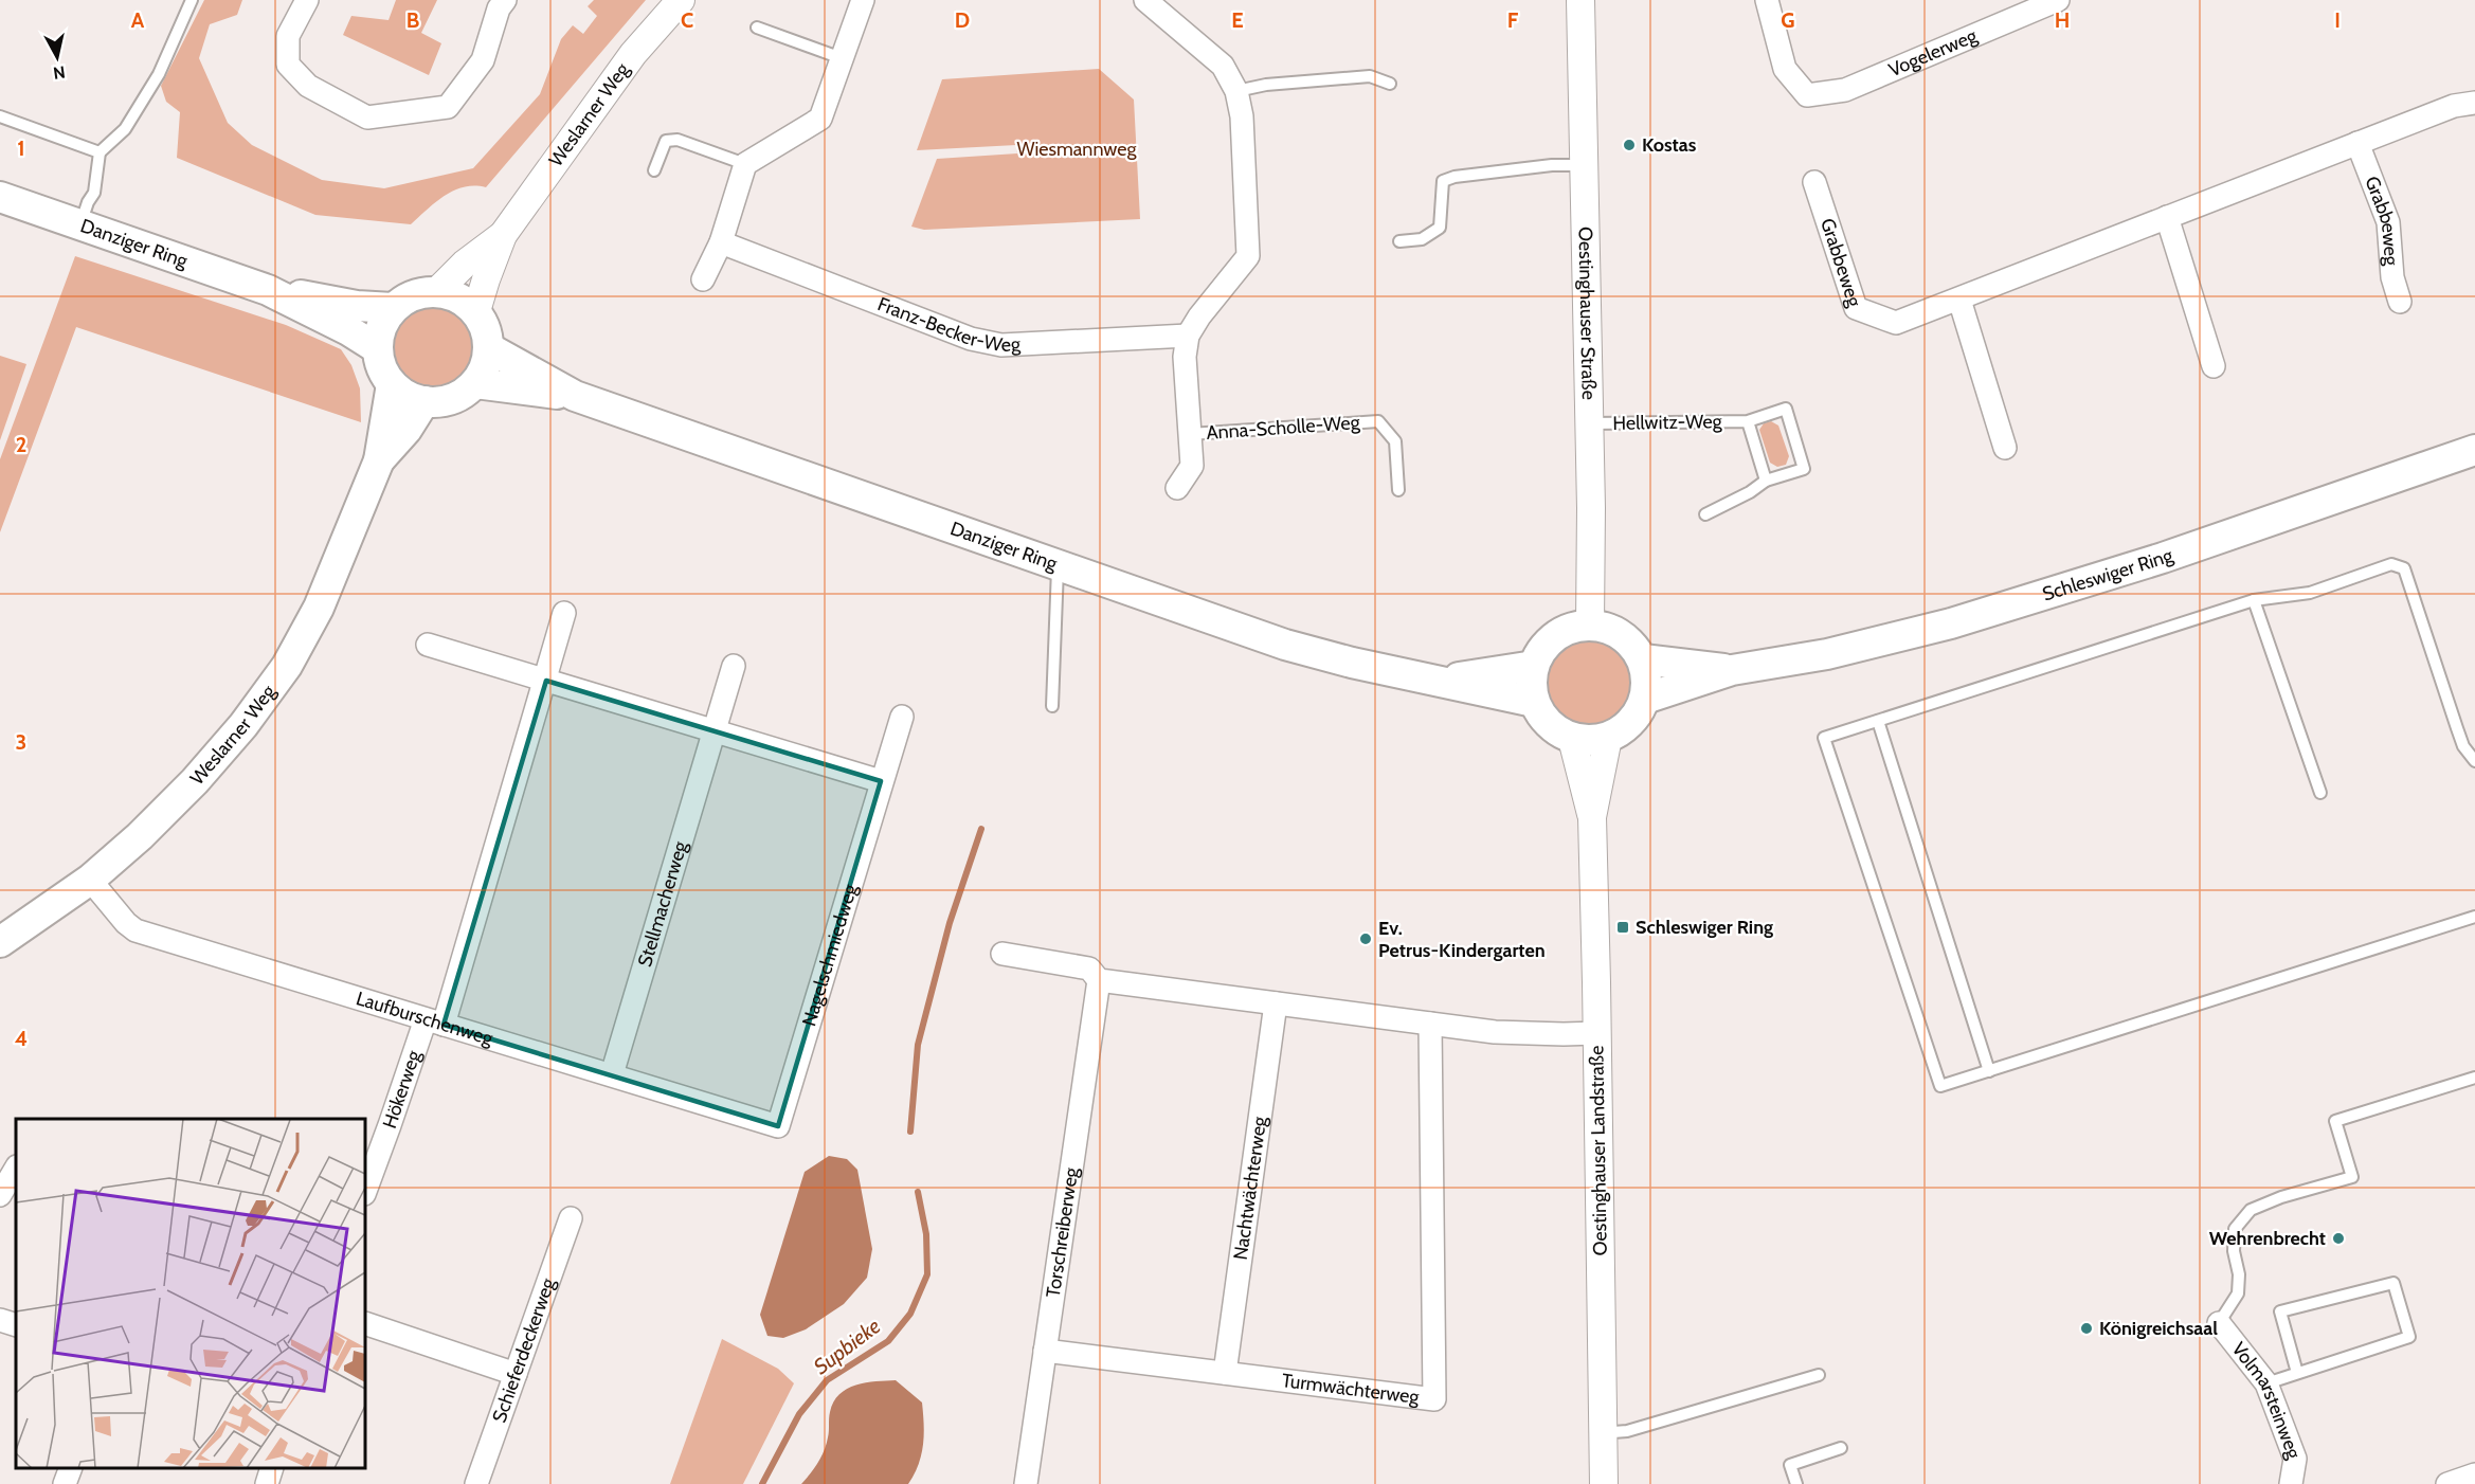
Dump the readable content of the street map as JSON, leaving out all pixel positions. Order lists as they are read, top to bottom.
{
  "streets": {
    "main road": ["Weslarner Weg", "Danziger Ring", "Schleswiger Ring"],
    "street": [
      "Vogelerweg",
      "Grabbeweg",
      "Oestinghauser Straße",
      "Franz-Becker-Weg",
      "Stellmacherweg",
      "Nagelschmiedweg",
      "Laufburschenweg",
      "Hökerweg",
      "Oestinghauser Landstraße",
      "Nachtwächterweg",
      "Torschreiberweg",
      "Schieferdeckerweg",
      "Turmwächterweg",
      "Volmarsteinweg"
    ],
    "lane": ["Hellwitz-Weg", "Anna-Scholle-Weg"]
  },
  "crossings": [
    ["Weslarner Weg", "Danziger Ring"],
    ["Weslarner Weg", "Laufburschenweg"],
    ["Danziger Ring", "Oestinghauser Straße"],
    ["Danziger Ring", "Schleswiger Ring"],
    ["Danziger Ring", "Oestinghauser Landstraße"],
    ["Oestinghauser Straße", "Hellwitz-Weg"],
    ["Oestinghauser Straße", "Schleswiger Ring"],
    ["Oestinghauser Straße", "Oestinghauser Landstraße"],
    ["Schleswiger Ring", "Oestinghauser Landstraße"],
    ["Stellmacherweg", "Laufburschenweg"],
    ["Nagelschmiedweg", "Laufburschenweg"],
    ["Laufburschenweg", "Hökerweg"],
    ["Nachtwächterweg", "Turmwächterweg"],
    ["Torschreiberweg", "Turmwächterweg"]
  ],
  "water": ["Supbieke"],
  "parks": ["Wiesmannweg"],
  "places": {
    "other": [
      "Kostas",
      "Ev. Petrus-Kindergarten",
      "Wehrenbrecht",
      "Königreichsaal"
    ],
    "transit": ["Schleswiger Ring"]
  },
  "north": "bottom",
  "grid": {
    "columns": [
      "A",
      "B",
      "C",
      "D",
      "E",
      "F",
      "G",
      "H",
      "I"
    ],
    "rows": [
      "1",
      "2",
      "3",
      "4"
    ]
  }
}
